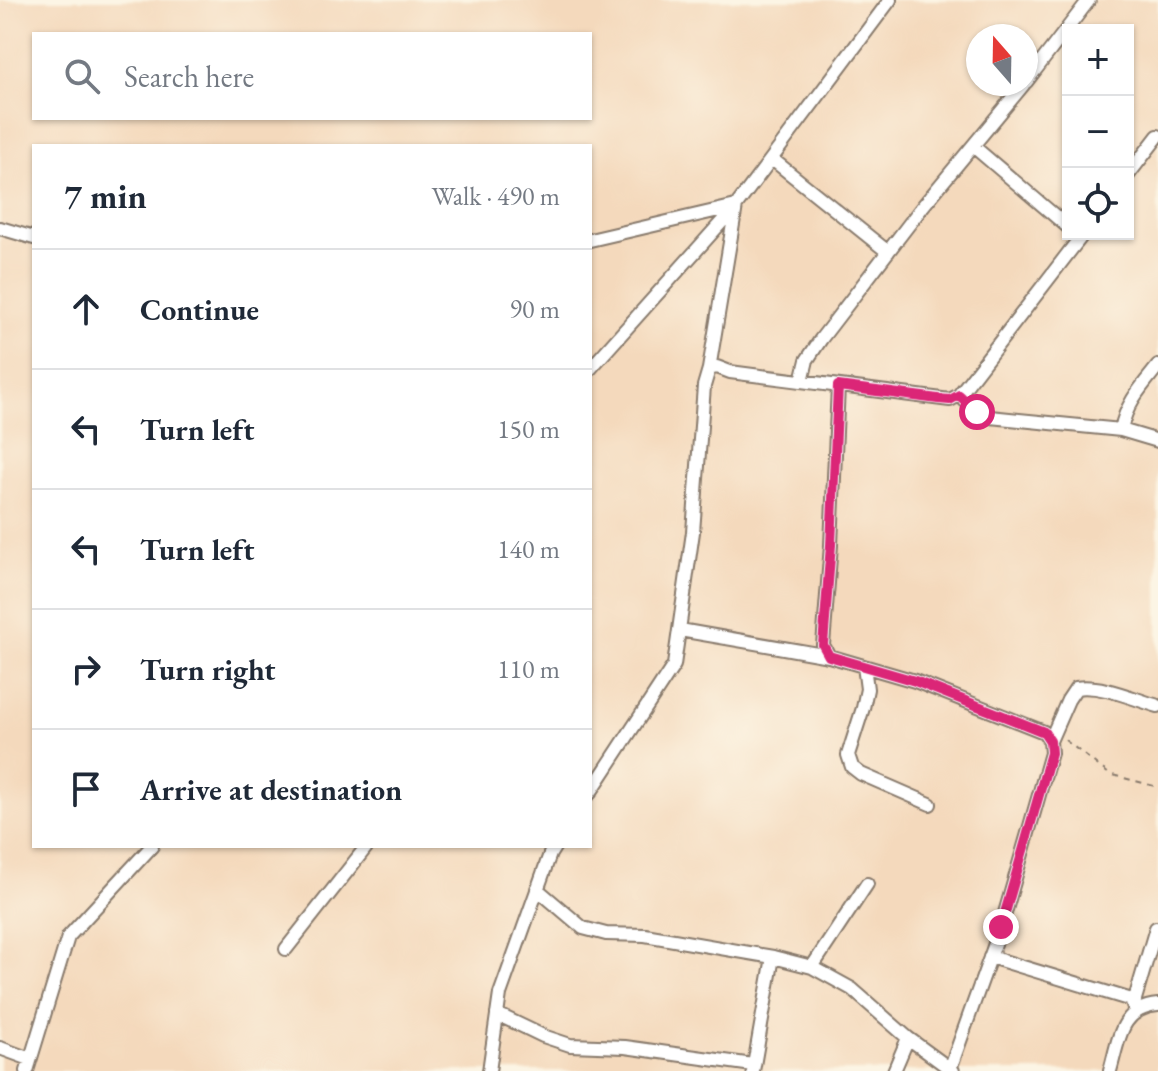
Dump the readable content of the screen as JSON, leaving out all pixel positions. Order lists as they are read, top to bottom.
{
  "north": "top",
  "page": {
    "map_buttons": ["+", "−"],
    "search": "Search here",
    "heading": ["7 min", "Walk · 490 m"],
    "list": [
      ["Continue", "90 m"],
      ["Turn left", "150 m"],
      ["Turn left", "140 m"],
      ["Turn right", "110 m"],
      "Arrive at destination"
    ]
  }
}
